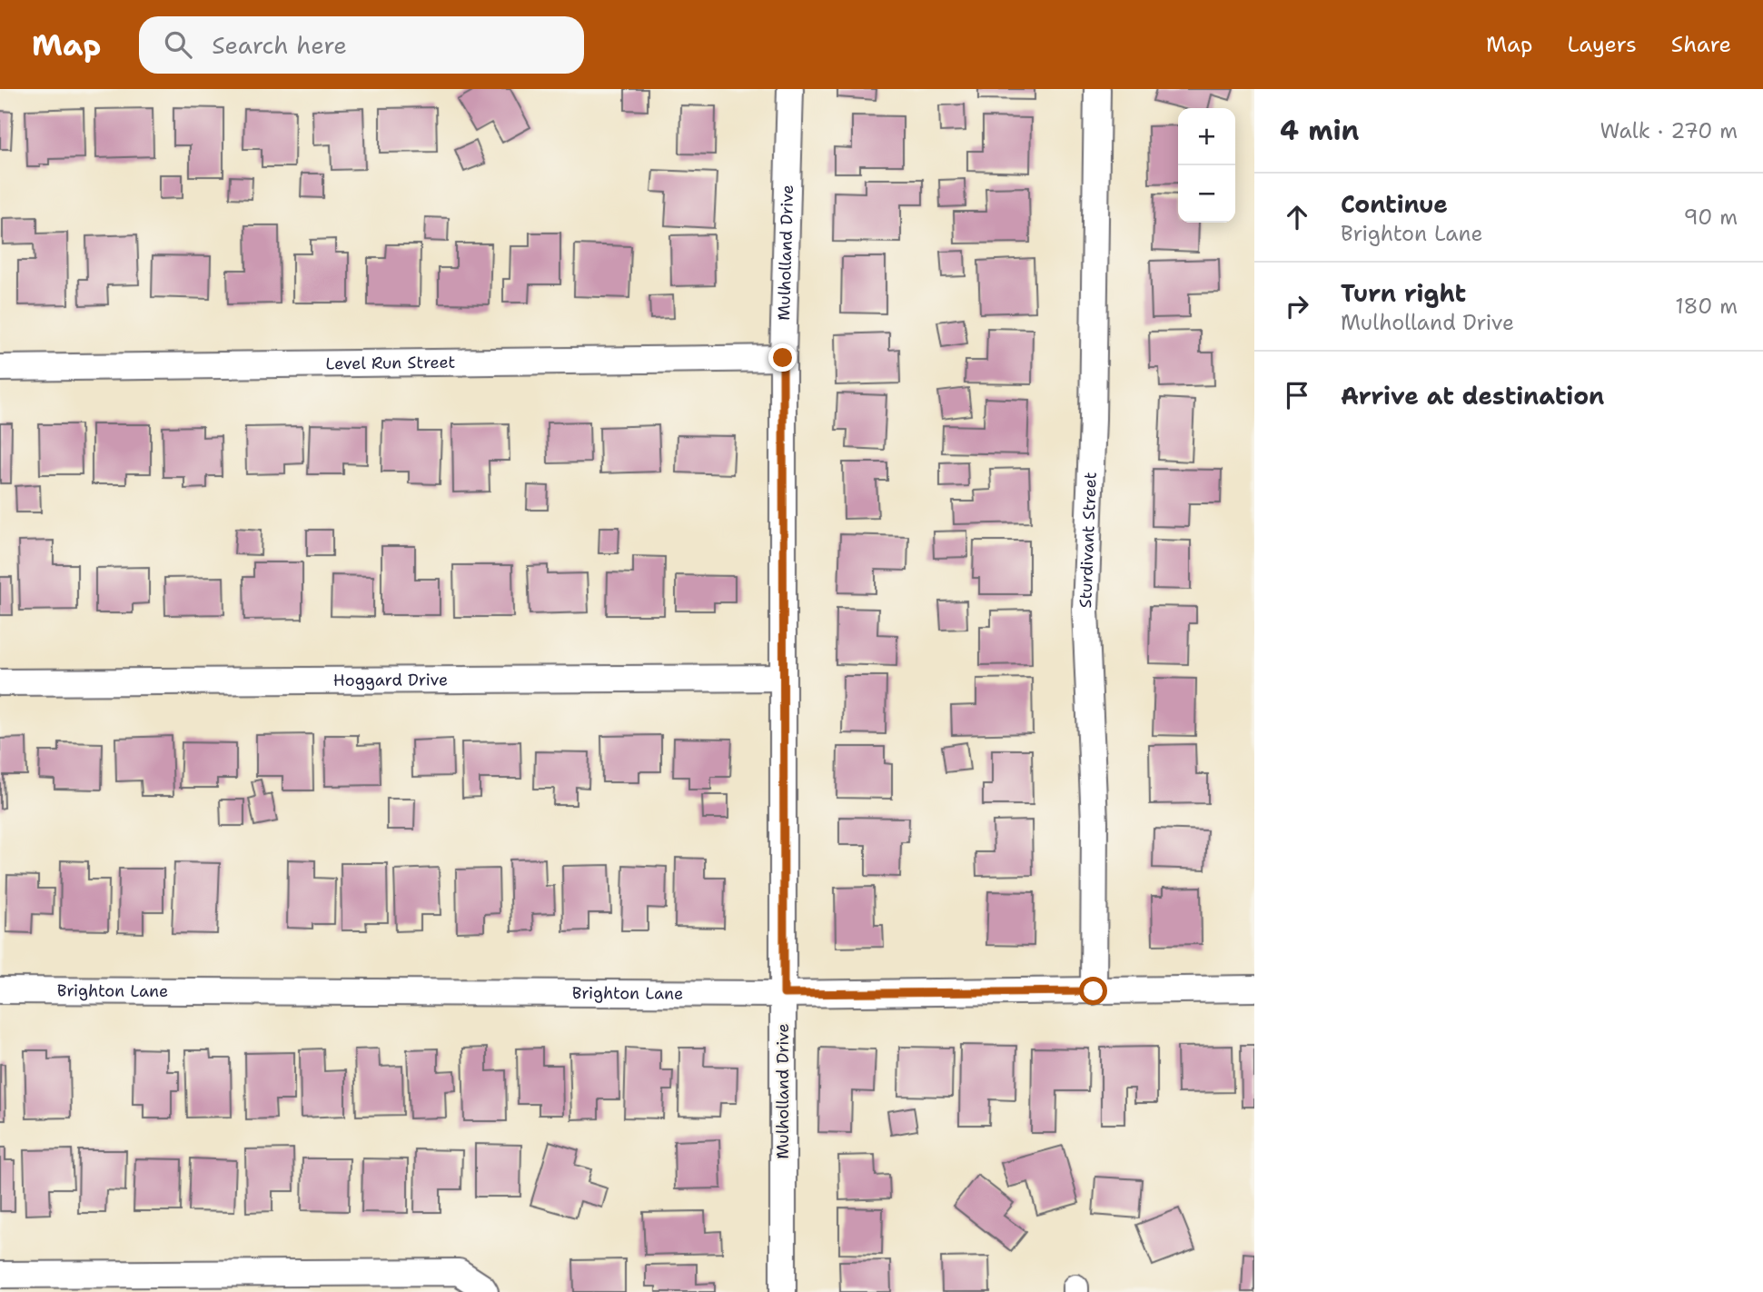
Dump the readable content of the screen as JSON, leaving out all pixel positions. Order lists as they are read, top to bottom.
{
  "streets": {
    "street": [
      "Mulholland Drive",
      "Level Run Street",
      "Sturdivant Street",
      "Hoggard Drive",
      "Brighton Lane"
    ]
  },
  "crossings": [
    ["Mulholland Drive", "Level Run Street"],
    ["Mulholland Drive", "Hoggard Drive"],
    ["Mulholland Drive", "Brighton Lane"],
    ["Sturdivant Street", "Brighton Lane"]
  ],
  "page": {
    "header": "Map",
    "search": "Search here",
    "nav": ["Map", "Layers", "Share"],
    "heading": ["4 min", "Walk · 270 m"],
    "map_buttons": ["+", "−"],
    "list": [
      ["Continue", "Brighton Lane", "90 m"],
      ["Turn right", "Mulholland Drive", "180 m"],
      "Arrive at destination"
    ]
  }
}
